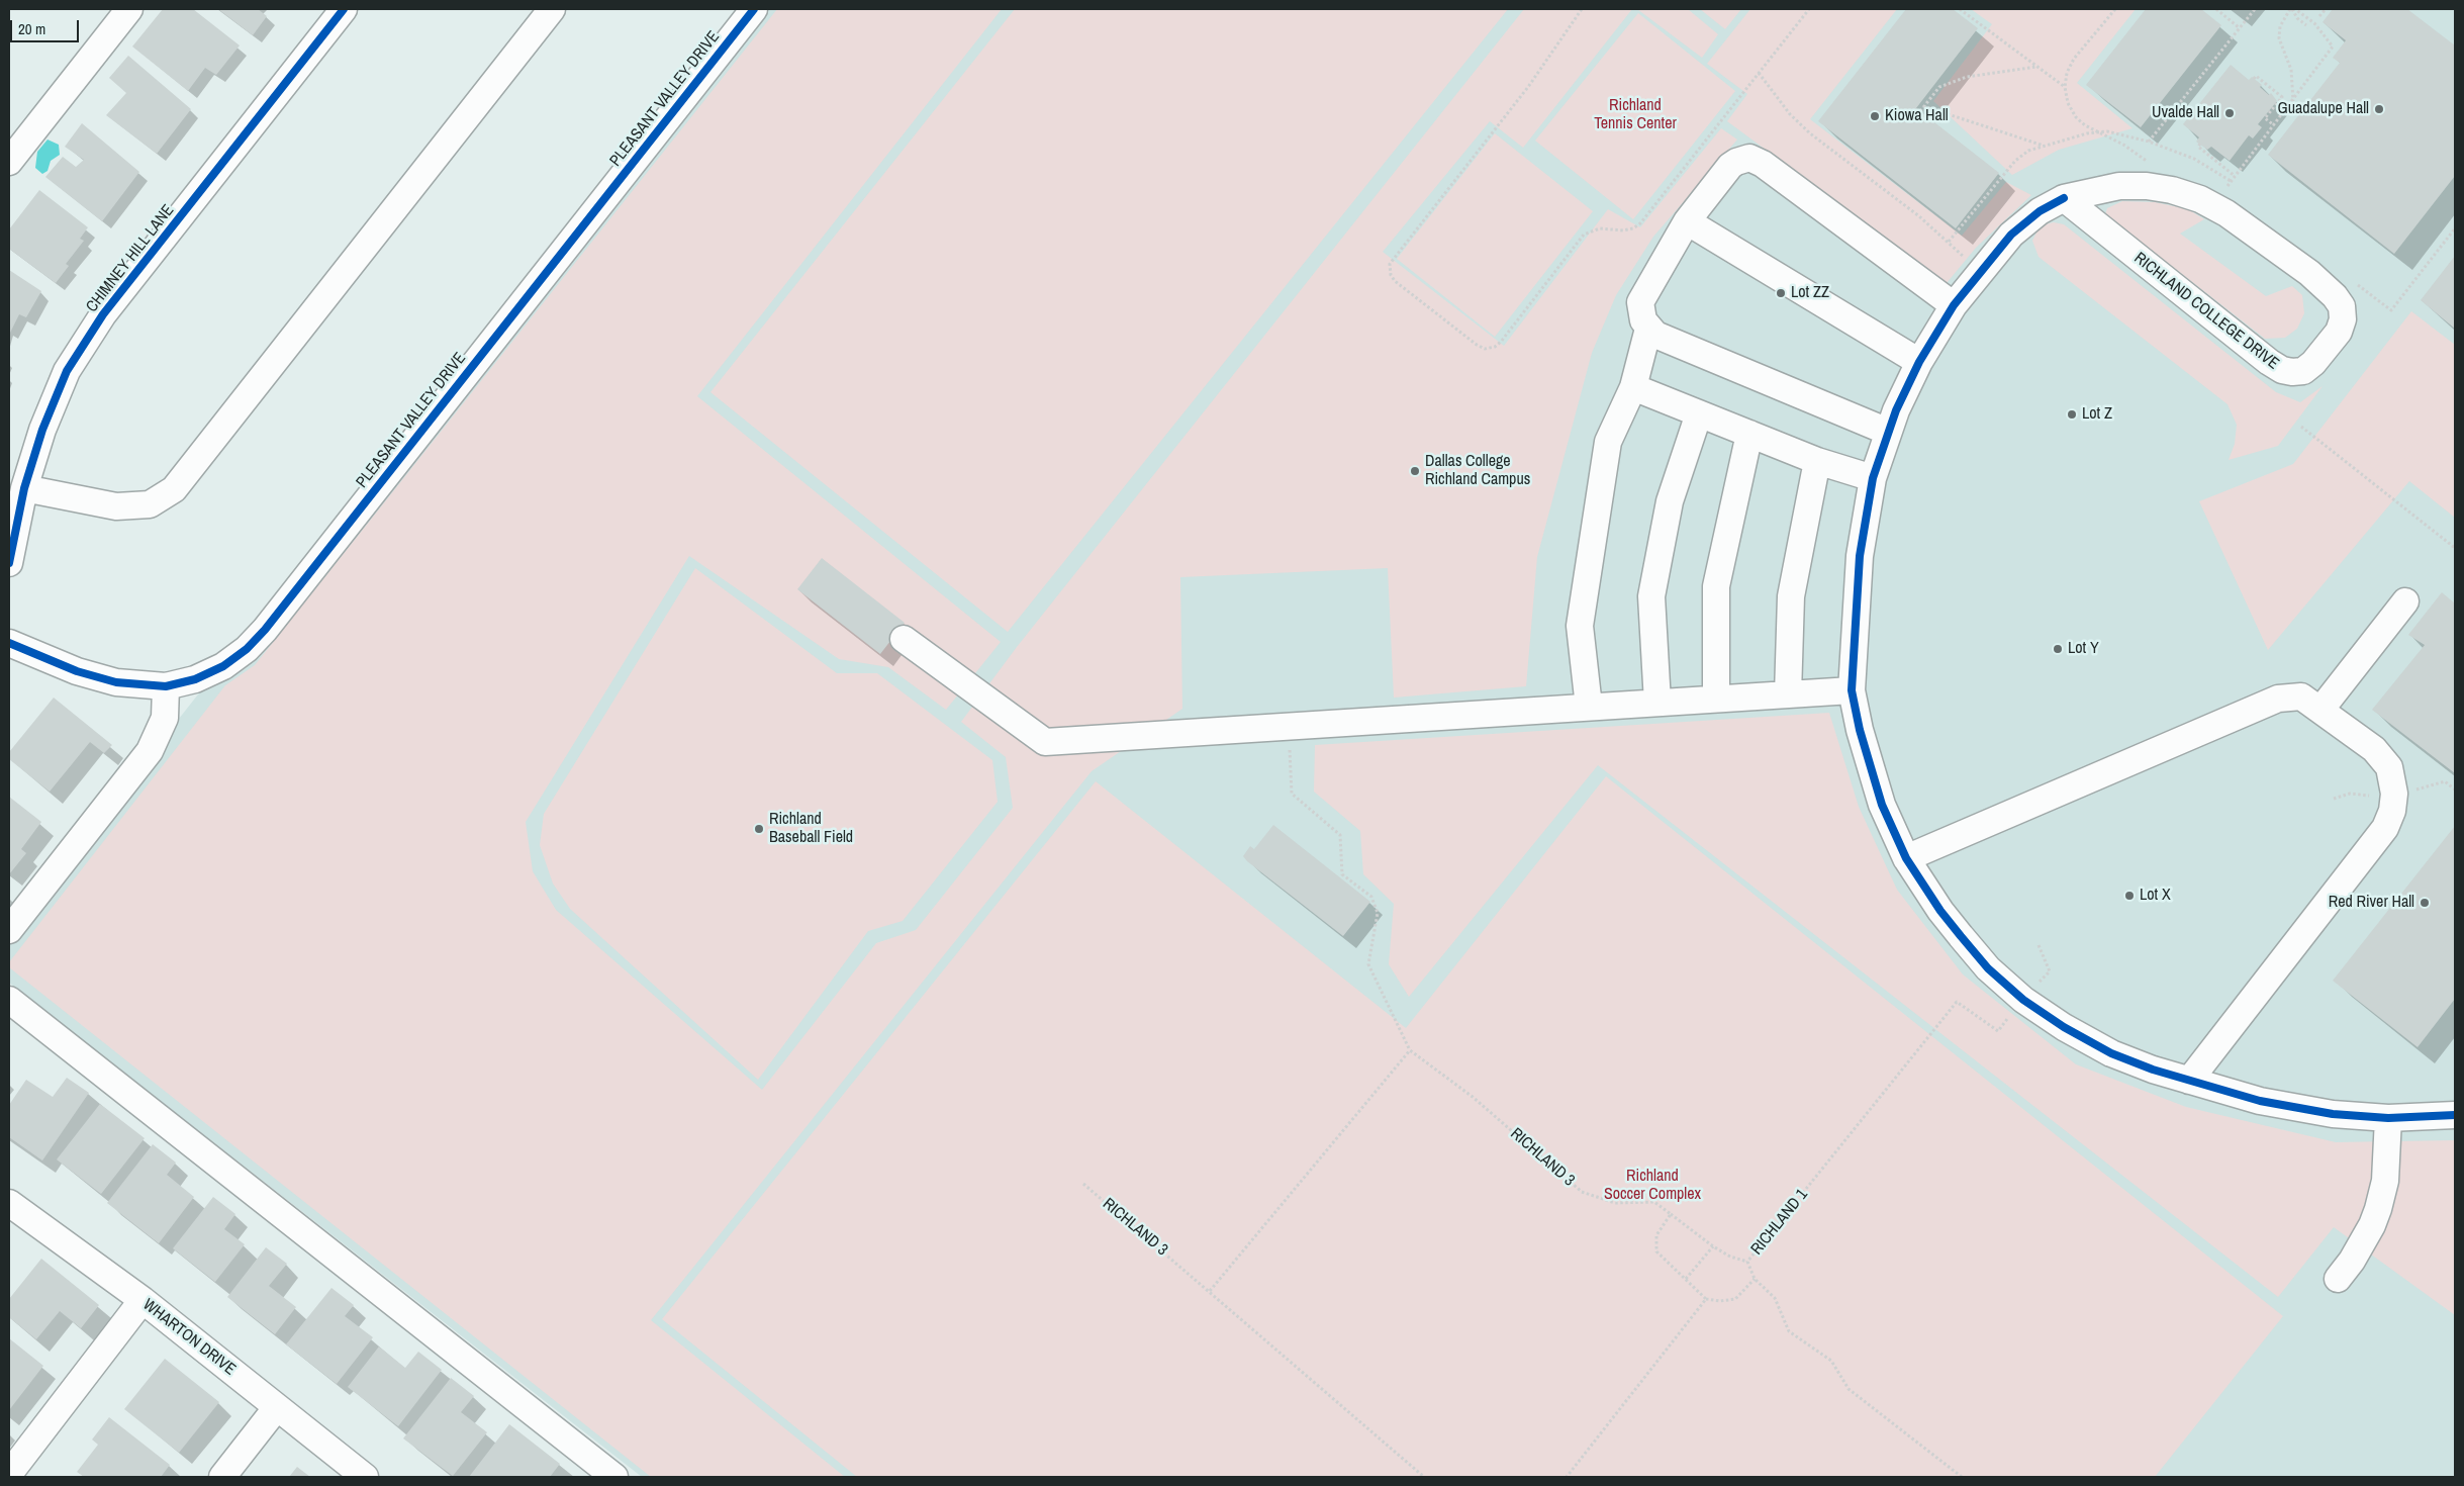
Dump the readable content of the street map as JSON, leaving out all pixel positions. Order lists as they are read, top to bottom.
{
  "streets": {
    "street": [
      "PLEASANT VALLEY DRIVE",
      "CHIMNEY HILL LANE",
      "RICHLAND COLLEGE DRIVE",
      "WHARTON DRIVE"
    ],
    "path": ["RICHLAND 3", "RICHLAND 1"]
  },
  "crossings": [
    ["RICHLAND 3", "RICHLAND 1"]
  ],
  "parks": ["Richland Tennis Center", "Richland Soccer Complex"],
  "places": [
    "Guadalupe Hall",
    "Uvalde Hall",
    "Kiowa Hall",
    "Lot ZZ",
    "Lot Z",
    "Dallas College Richland Campus",
    "Lot Y",
    "Richland Baseball Field",
    "Lot X",
    "Red River Hall"
  ],
  "scale_bar": "20 m"
}
